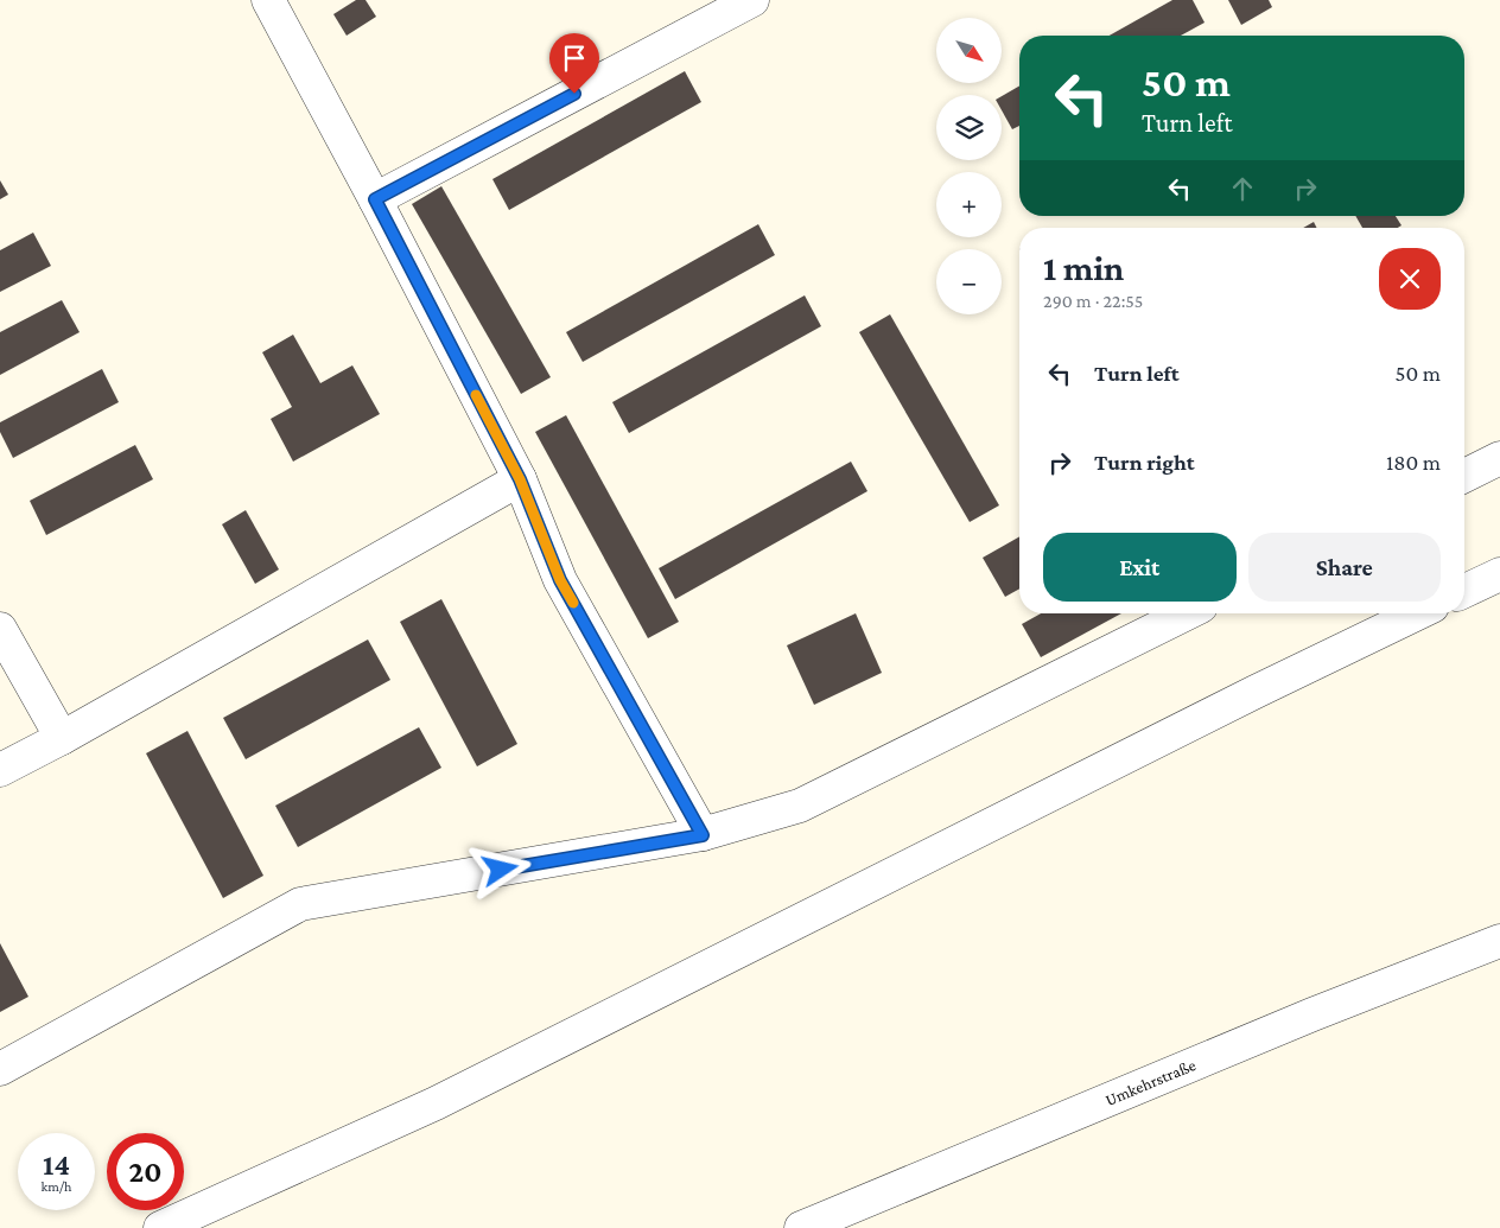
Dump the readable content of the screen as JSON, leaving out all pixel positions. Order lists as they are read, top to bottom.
{
  "streets": {
    "lane": ["Umkehrstraße"]
  },
  "north": "bottom right",
  "page": {
    "map_buttons": ["+", "−"],
    "turn": ["50 m", "Turn left"],
    "heading": ["1 min", "290 m · 22:55"],
    "list": [
      {
        "name": "Turn left",
        "value": "50 m"
      },
      {
        "name": "Turn right",
        "value": "180 m"
      }
    ],
    "buttons": ["Exit", "Share"],
    "speed": "14 km/h",
    "limit": "20"
  }
}
